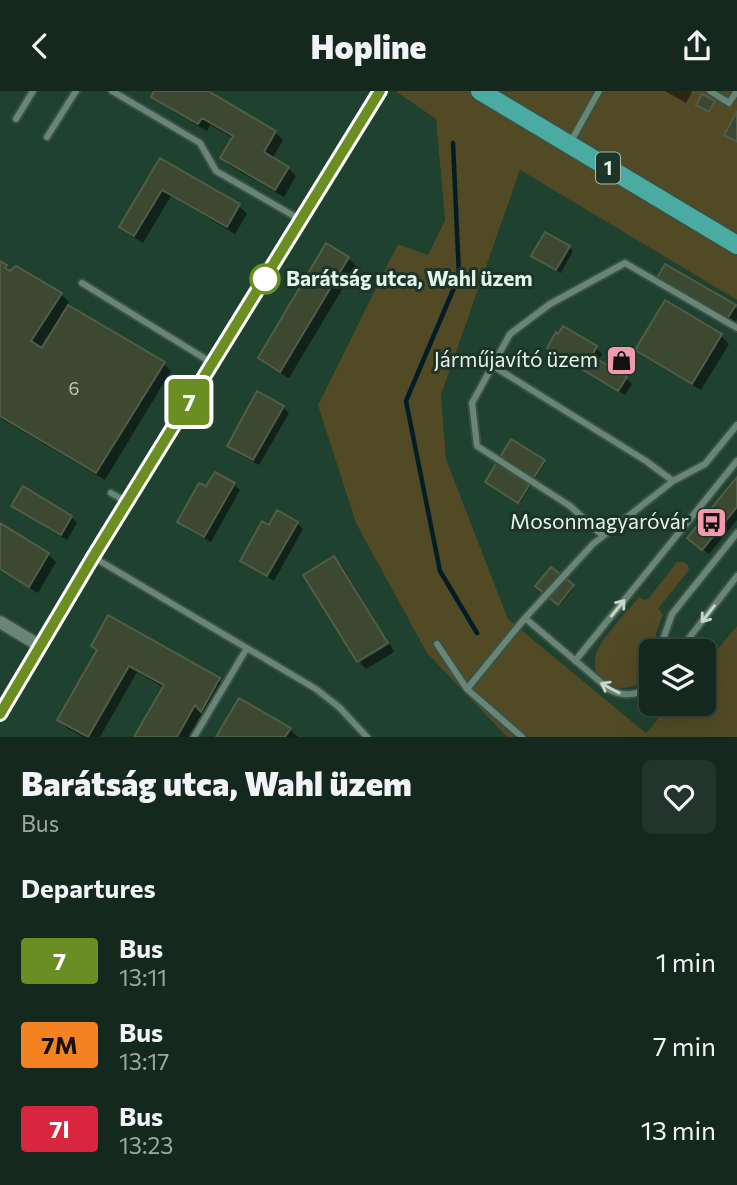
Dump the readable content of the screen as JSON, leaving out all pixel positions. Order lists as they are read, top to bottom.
{
  "streets": {
    "main road": ["1"]
  },
  "places": {
    "other": ["Barátság utca, Wahl üzem"],
    "shop": ["Járműjavító üzem"],
    "bus stop": ["Mosonmagyaróvár"]
  },
  "lines": ["bus line 7"],
  "house_numbers": ["6"],
  "page": {
    "header": "Hopline",
    "on_map": "7",
    "heading": [
      ["Barátság utca, Wahl üzem", "Bus"],
      "Departures"
    ],
    "list": [
      {
        "mark": "7",
        "name": "Bus",
        "note": "13:11",
        "value": "1 min"
      },
      {
        "mark": "7M",
        "name": "Bus",
        "note": "13:17",
        "value": "7 min"
      },
      {
        "mark": "7I",
        "name": "Bus",
        "note": "13:23",
        "value": "13 min"
      }
    ]
  }
}
